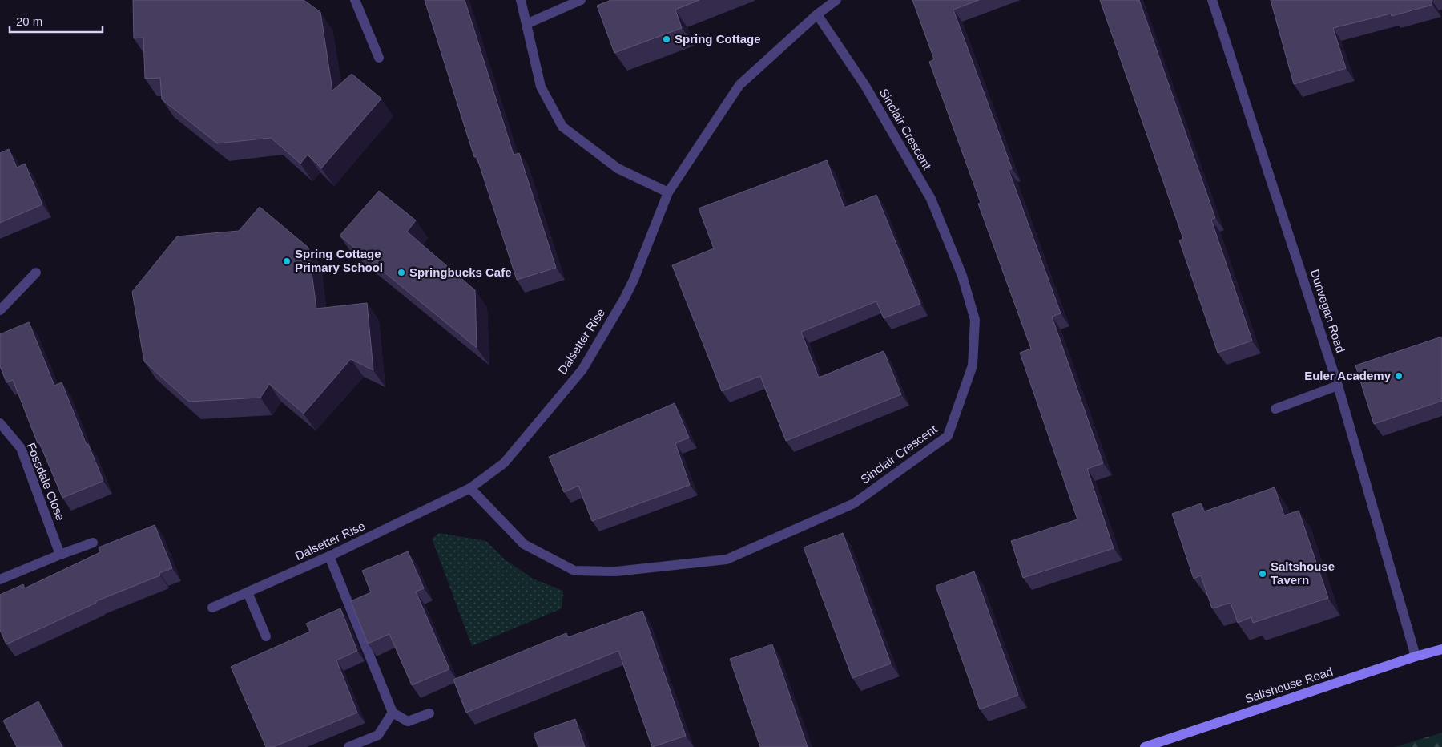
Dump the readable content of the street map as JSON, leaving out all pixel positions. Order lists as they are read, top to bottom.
{
  "streets": {
    "main road": ["Saltshouse Road"],
    "street": [
      "Sinclair Crescent",
      "Dunvegan Road",
      "Dalsetter Rise",
      "Fossdale Close"
    ]
  },
  "crossings": [
    ["Sinclair Crescent", "Dalsetter Rise"],
    ["Dunvegan Road", "Saltshouse Road"]
  ],
  "places": [
    "Spring Cottage",
    "Spring Cottage Primary School",
    "Springbucks Cafe",
    "Euler Academy",
    "Saltshouse Tavern"
  ],
  "scale_bar": "20 m"
}
